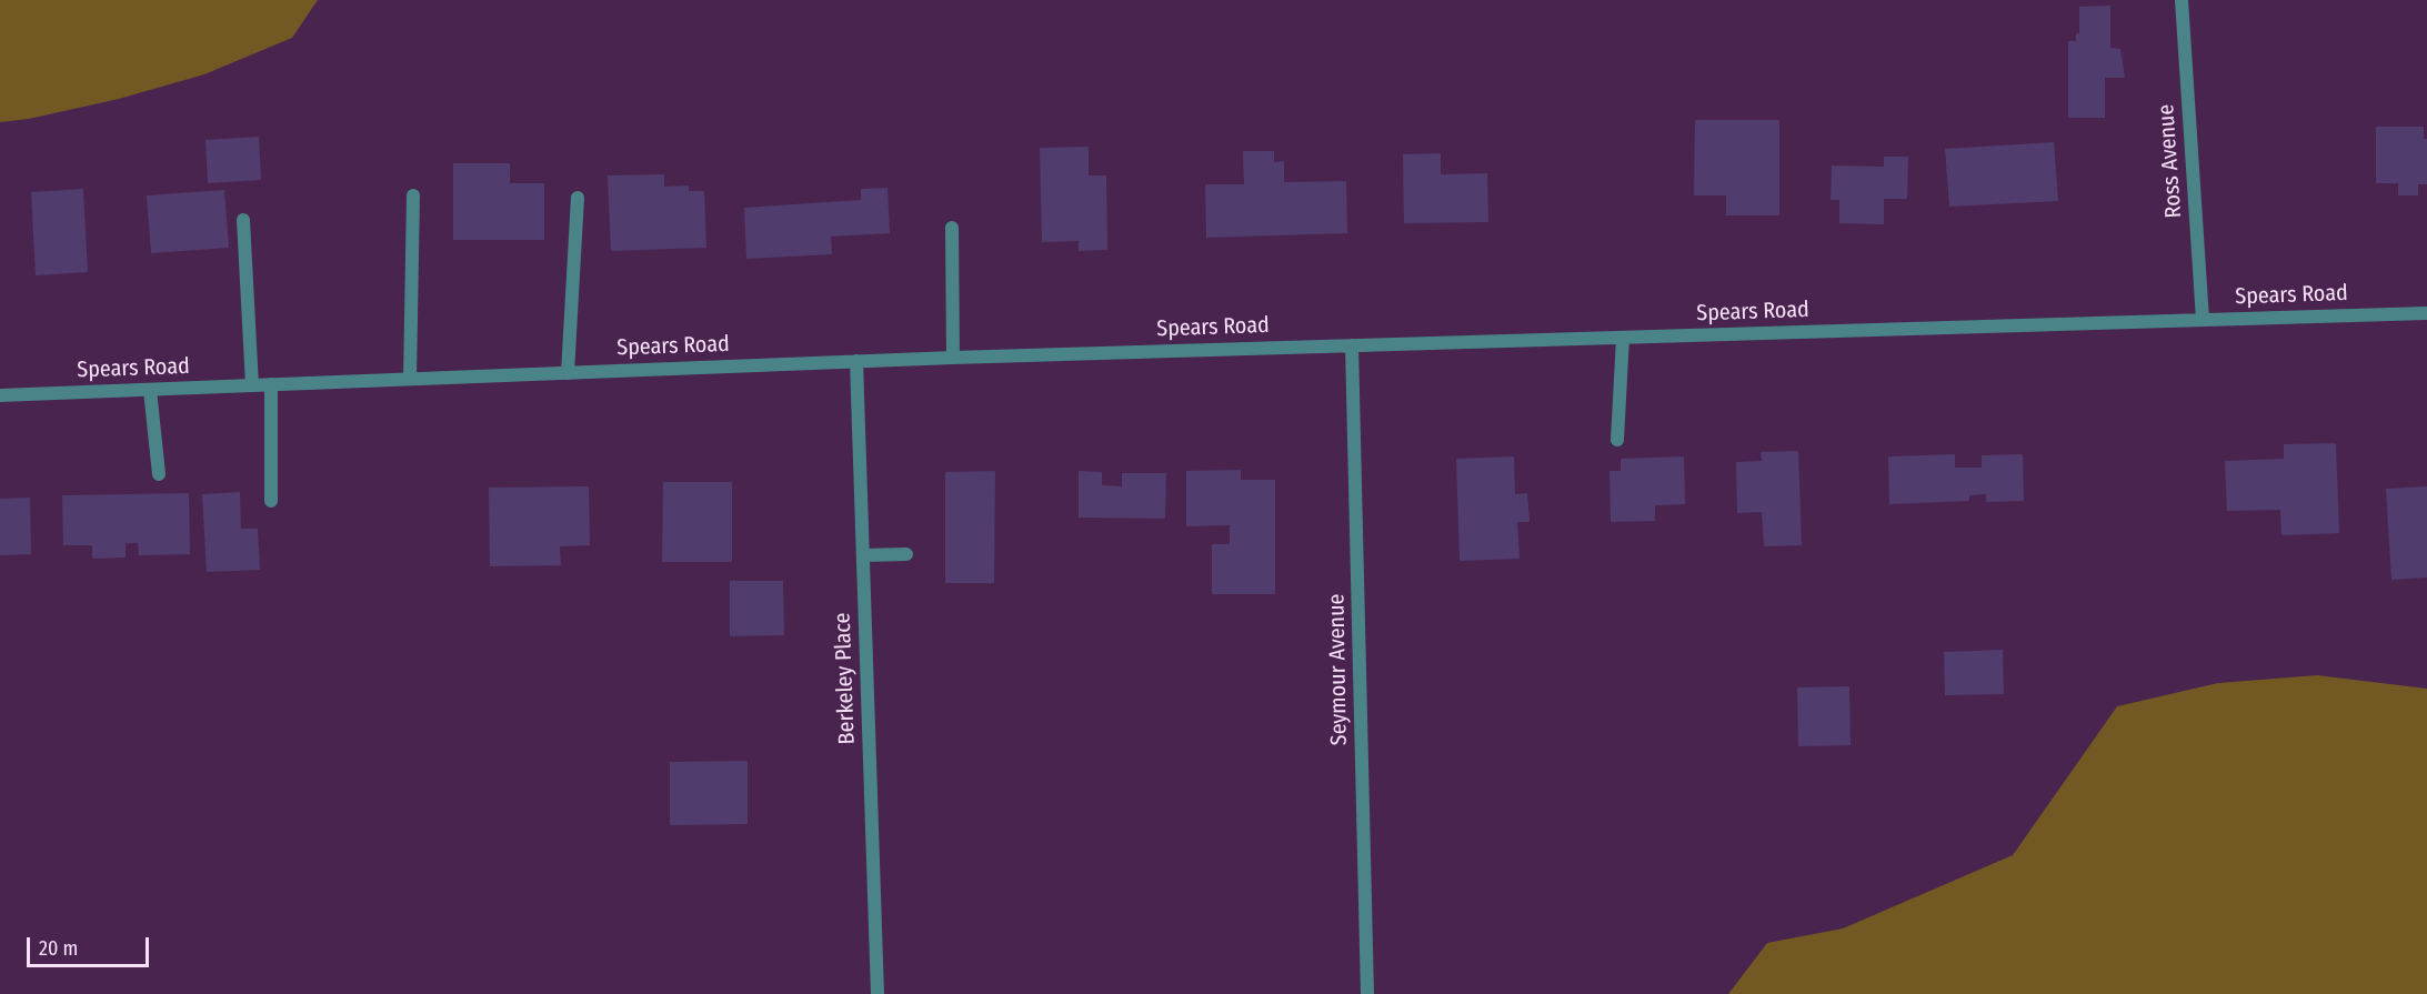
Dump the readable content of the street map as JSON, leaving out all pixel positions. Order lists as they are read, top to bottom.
{
  "streets": {
    "street": [
      "Ross Avenue",
      "Spears Road",
      "Seymour Avenue",
      "Berkeley Place"
    ]
  },
  "crossings": [
    ["Ross Avenue", "Spears Road"],
    ["Spears Road", "Seymour Avenue"],
    ["Spears Road", "Berkeley Place"]
  ],
  "scale_bar": "20 m"
}
